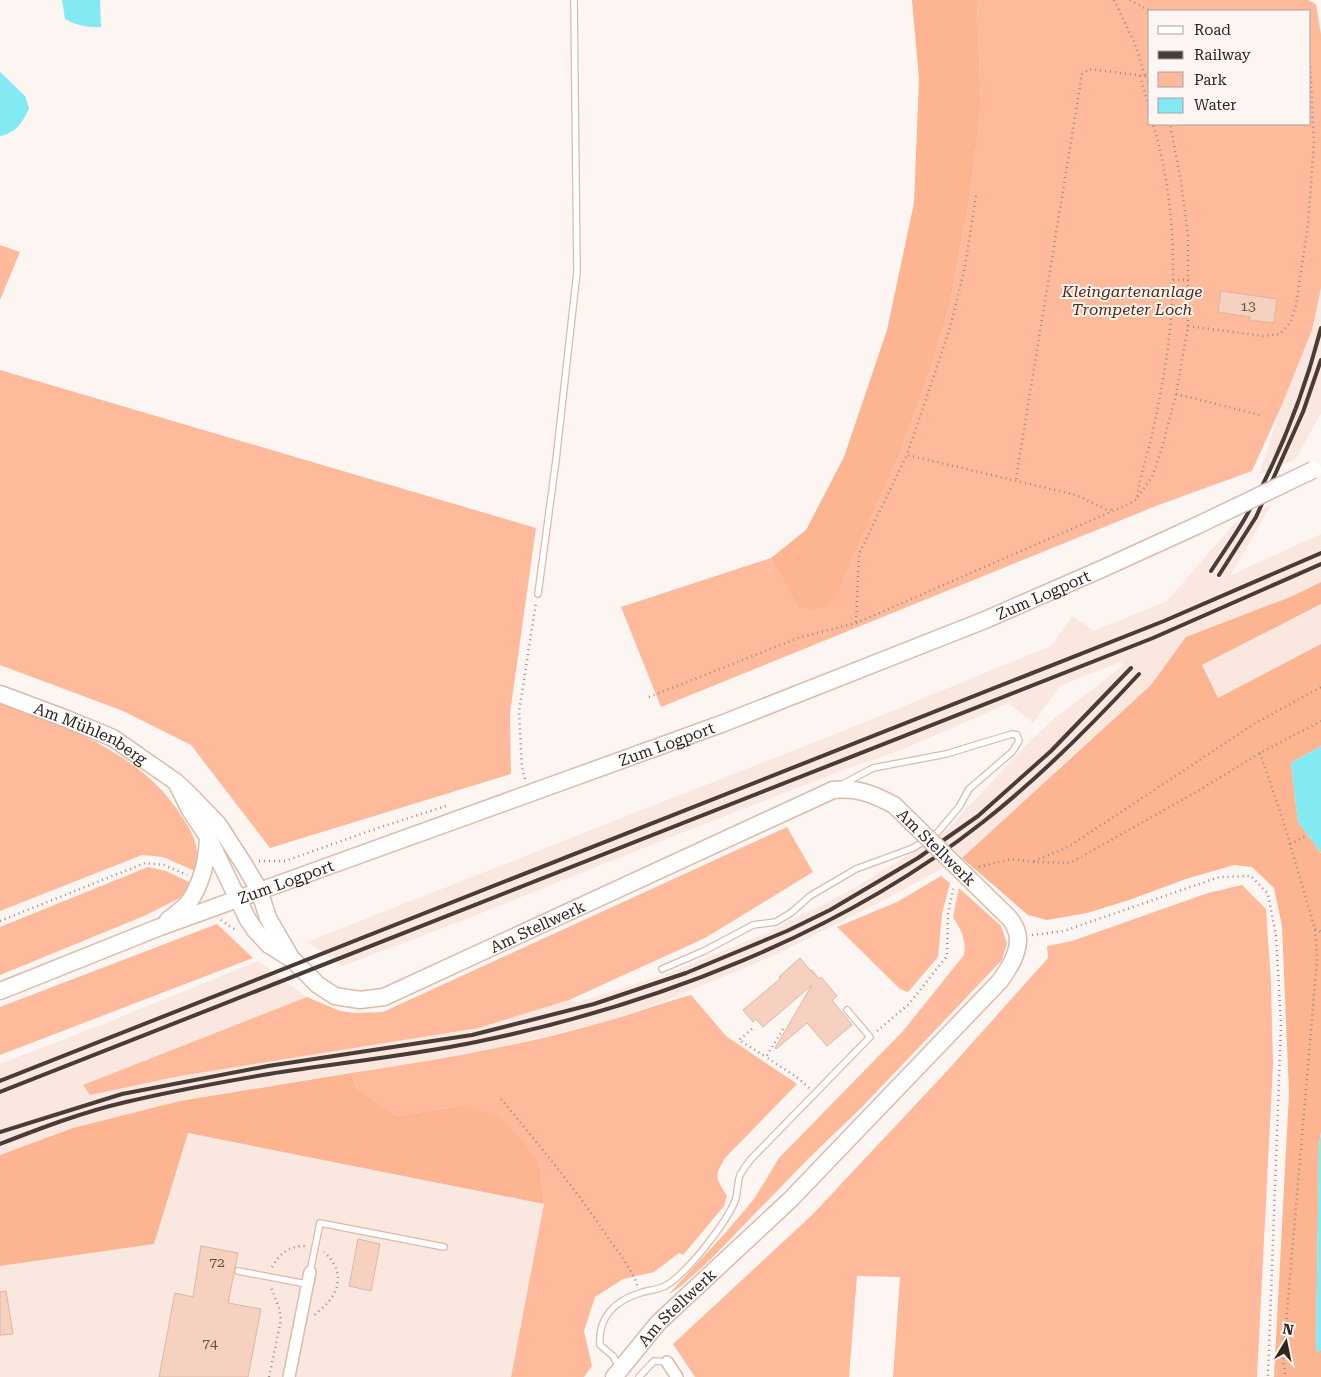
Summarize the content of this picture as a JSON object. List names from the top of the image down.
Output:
{
  "streets": {
    "street": ["Zum Logport", "Am Mühlenberg", "Am Stellwerk"]
  },
  "crossings": [
    ["Zum Logport", "Am Mühlenberg"],
    ["Zum Logport", "Am Stellwerk"],
    ["Am Mühlenberg", "Am Stellwerk"]
  ],
  "parks": ["Kleingartenanlage Trompeter Loch"],
  "house_numbers": ["13", "72", "74"],
  "legend": [
    "Road",
    "Railway",
    "Park",
    "Water"
  ],
  "north": "top"
}
